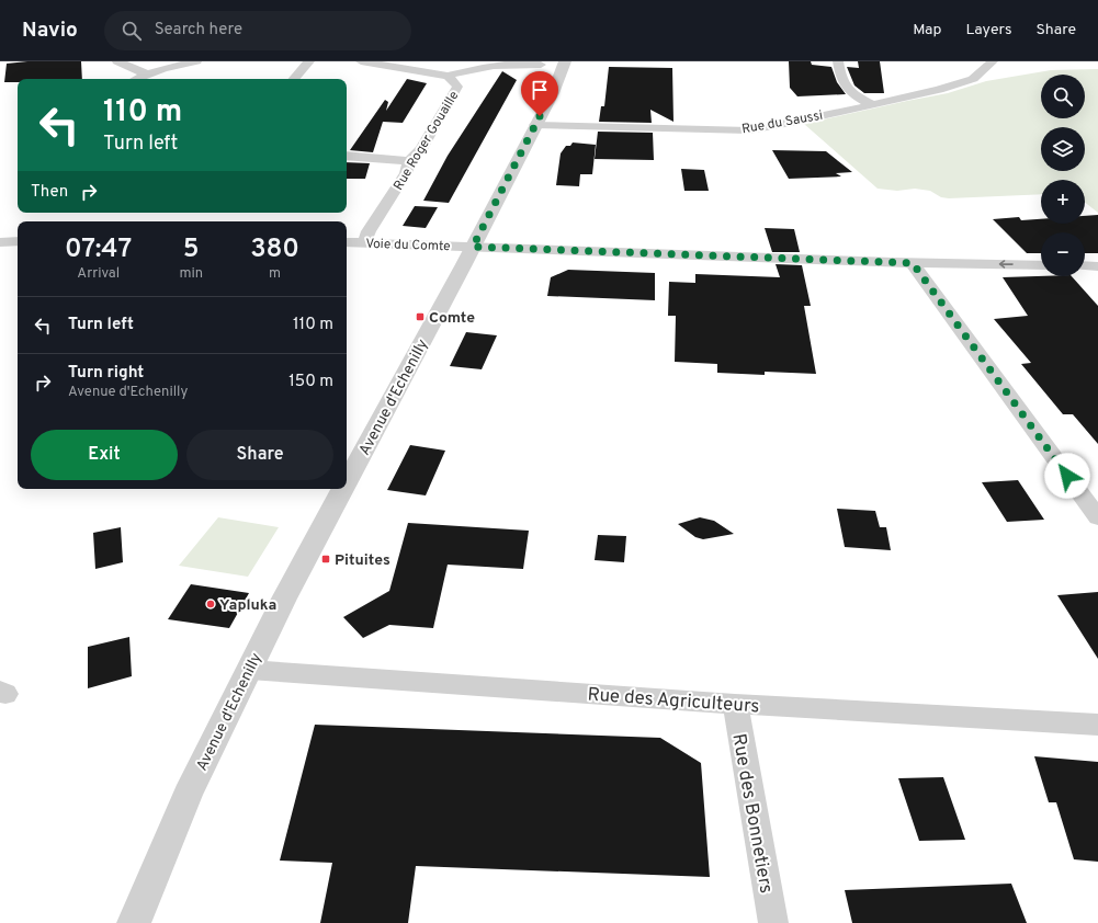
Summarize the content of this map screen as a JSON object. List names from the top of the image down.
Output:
{
  "streets": {
    "street": [
      "Rue du Saussi",
      "Rue Roger Gouaille",
      "Voie du Comte",
      "Avenue d'Echenilly",
      "Rue des Agriculteurs",
      "Rue des Bonnetiers"
    ]
  },
  "crossings": [
    ["Rue du Saussi", "Avenue d'Echenilly"],
    ["Rue Roger Gouaille", "Voie du Comte"],
    ["Voie du Comte", "Avenue d'Echenilly"],
    ["Avenue d'Echenilly", "Rue des Agriculteurs"],
    ["Rue des Agriculteurs", "Rue des Bonnetiers"]
  ],
  "places": {
    "transit": ["Comte", "Pituites"],
    "other": ["Yapluka"]
  },
  "page": {
    "header": "Navio",
    "search": "Search here",
    "nav": ["Map", "Layers", "Share"],
    "map_buttons": ["+", "−"],
    "turn": ["110 m", "Turn left"],
    "then": "Then",
    "eta": [
      "07:47",
      "Arrival",
      "5",
      "min",
      "380",
      "m"
    ],
    "list": [
      {
        "name": "Turn left",
        "value": "110 m"
      },
      {
        "name": "Turn right",
        "note": "Avenue d'Echenilly",
        "value": "150 m"
      }
    ],
    "buttons": ["Exit", "Share"]
  }
}
